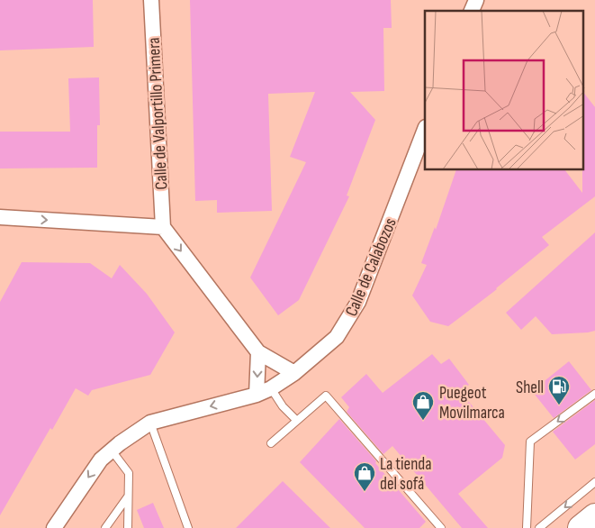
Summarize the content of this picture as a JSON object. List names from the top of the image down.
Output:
{
  "streets": {
    "street": ["Calle de Valportillo Primera", "Calle de Calabozos"]
  },
  "places": {
    "fuel station": ["Shell"],
    "shop": ["Puegeot Movilmarca", "La tienda del sofá"]
  }
}
